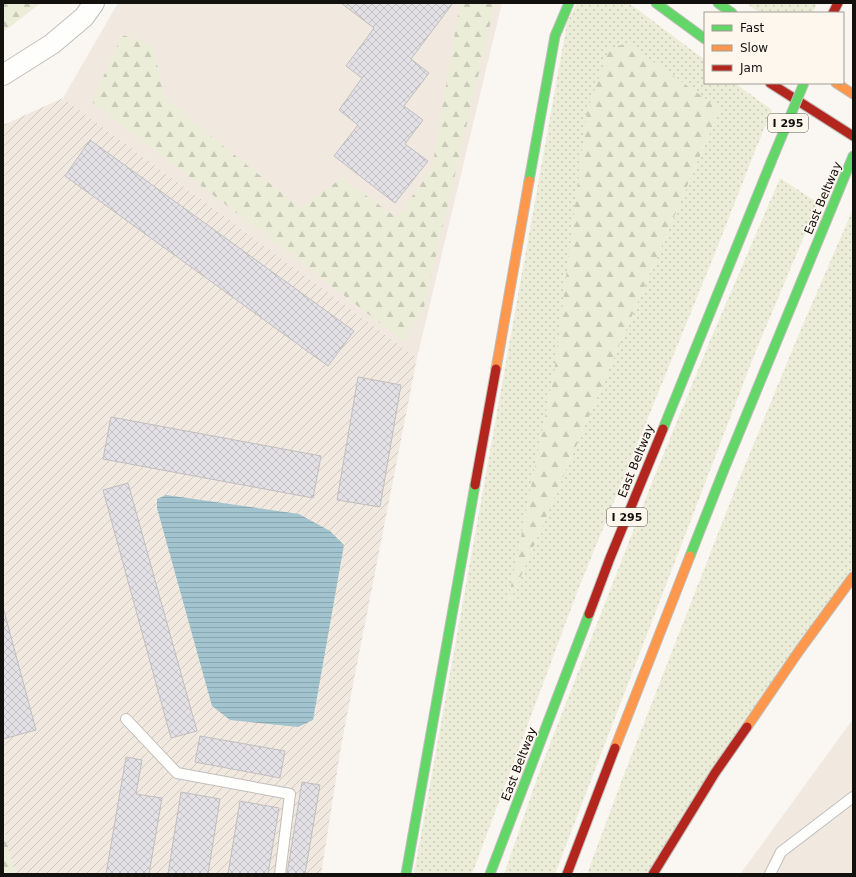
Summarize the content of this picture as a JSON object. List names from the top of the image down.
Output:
{
  "streets": {
    "main road": ["I 295", "East Beltway"]
  },
  "legend": ["Fast", "Slow", "Jam"]
}
